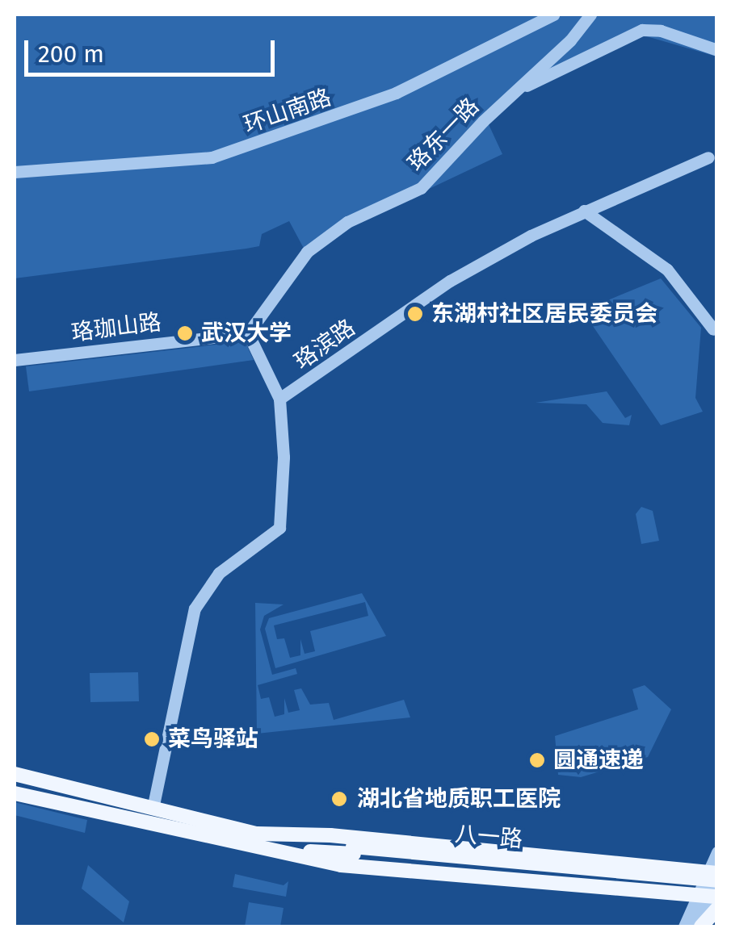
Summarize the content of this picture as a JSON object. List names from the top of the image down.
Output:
{
  "streets": {
    "main road": ["八一路"],
    "street": [
      "环山南路",
      "珞东一路",
      "珞珈山路",
      "珞滨路"
    ]
  },
  "crossings": [
    ["珞东一路", "珞珈山路"]
  ],
  "places": [
    "东湖村社区居民委员会",
    "武汉大学",
    "菜鸟驿站",
    "圆通速递",
    "湖北省地质职工医院"
  ],
  "scale_bar": "200 m"
}
